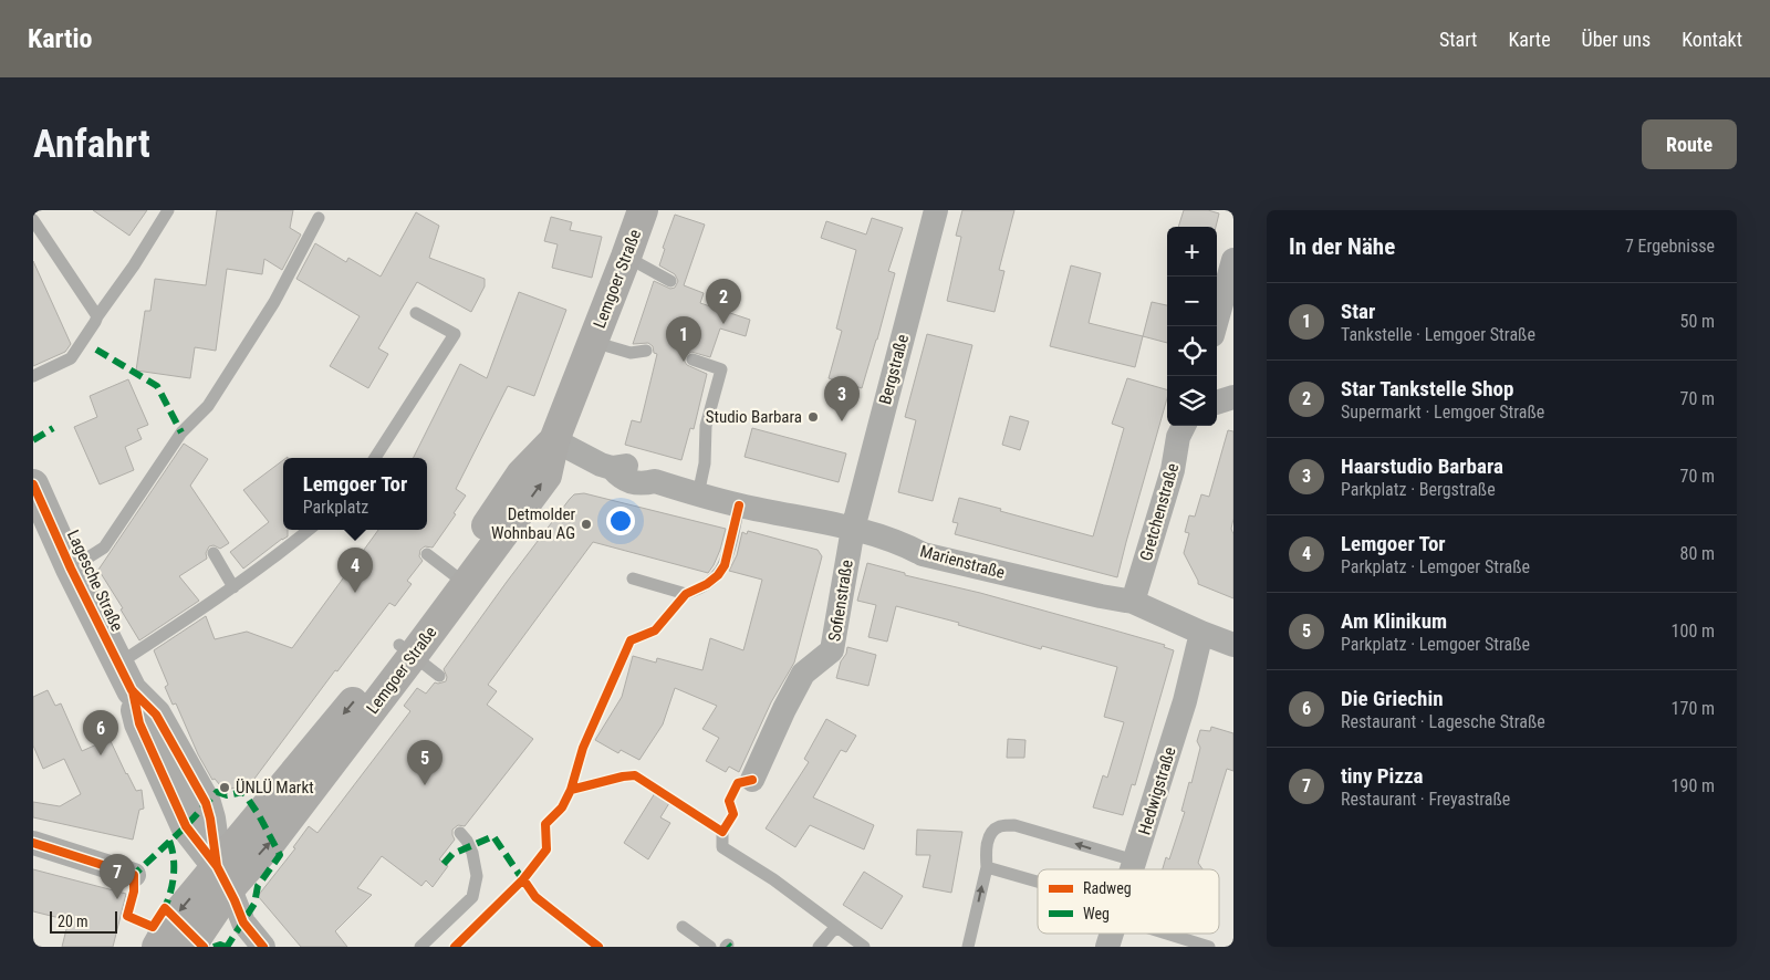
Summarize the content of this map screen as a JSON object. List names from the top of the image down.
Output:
{
  "streets": {
    "main road": ["Lemgoer Straße"],
    "street": [
      "Bergstraße",
      "Gretchenstraße",
      "Marienstraße",
      "Lagesche Straße",
      "Sofienstraße",
      "Hedwigstraße"
    ]
  },
  "crossings": [
    ["Lemgoer Straße", "Marienstraße"],
    ["Lemgoer Straße", "Lagesche Straße"],
    ["Bergstraße", "Marienstraße"],
    ["Bergstraße", "Sofienstraße"],
    ["Gretchenstraße", "Marienstraße"],
    ["Marienstraße", "Sofienstraße"],
    ["Marienstraße", "Hedwigstraße"]
  ],
  "places": ["Studio Barbara", "Detmolder Wohnbau AG", "ÜNLÜ Markt"],
  "legend": ["Radweg", "Weg"],
  "scale_bar": "20 m",
  "page": {
    "header": "Kartio",
    "nav": [
      "Start",
      "Karte",
      "Über uns",
      "Kontakt"
    ],
    "buttons": "Route",
    "title": "Anfahrt",
    "heading": ["In der Nähe", "7 Ergebnisse"],
    "map_buttons": ["+", "−"],
    "pins": [
      "2",
      "1",
      "3",
      "4",
      "6",
      "5",
      "7"
    ],
    "list": [
      {
        "mark": "1",
        "name": "Star",
        "note": "Tankstelle · Lemgoer Straße",
        "value": "50 m"
      },
      {
        "mark": "2",
        "name": "Star Tankstelle Shop",
        "note": "Supermarkt · Lemgoer Straße",
        "value": "70 m"
      },
      {
        "mark": "3",
        "name": "Haarstudio Barbara",
        "note": "Parkplatz · Bergstraße",
        "value": "70 m"
      },
      {
        "mark": "4",
        "name": "Lemgoer Tor",
        "note": "Parkplatz · Lemgoer Straße",
        "value": "80 m"
      },
      {
        "mark": "5",
        "name": "Am Klinikum",
        "note": "Parkplatz · Lemgoer Straße",
        "value": "100 m"
      },
      {
        "mark": "6",
        "name": "Die Griechin",
        "note": "Restaurant · Lagesche Straße",
        "value": "170 m"
      },
      {
        "mark": "7",
        "name": "tiny Pizza",
        "note": "Restaurant · Freyastraße",
        "value": "190 m"
      }
    ],
    "popup": ["Lemgoer Tor", "Parkplatz"],
    "scale": "20 m"
  }
}
